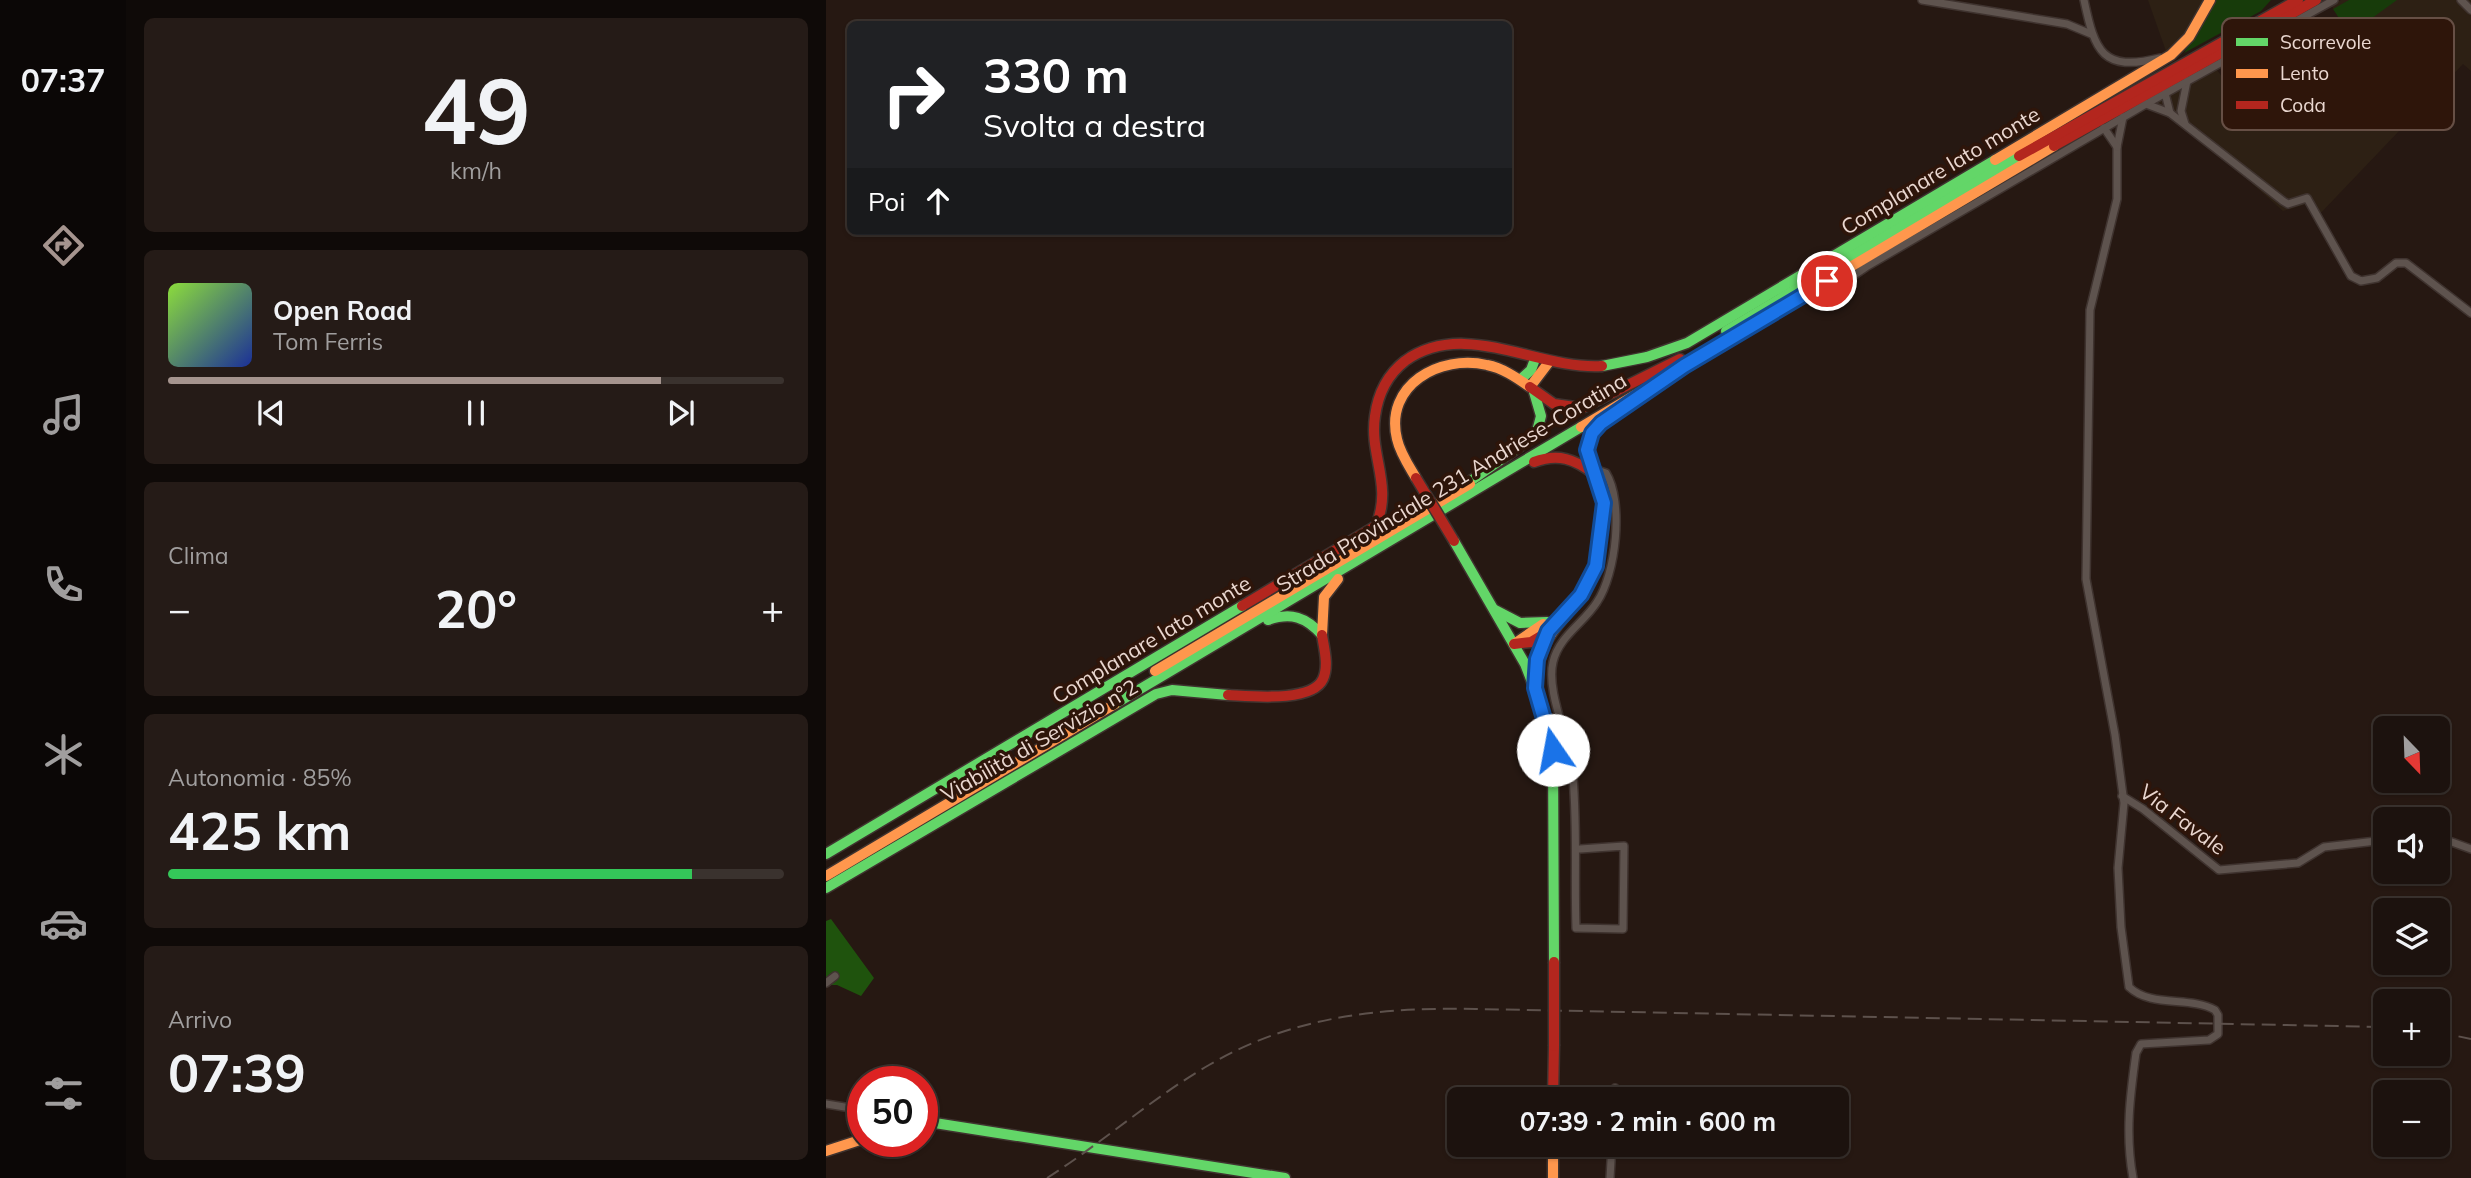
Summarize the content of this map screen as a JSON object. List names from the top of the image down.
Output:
{
  "streets": {
    "main road": ["Complanare lato monte", "Strada Provinciale 231 Andriese-Coratina", "Viabilità di Servizio n°2"],
    "street": ["Via Favale"]
  },
  "crossings": [
    ["Strada Provinciale 231 Andriese-Coratina", "Viabilità di Servizio n°2"]
  ],
  "legend": ["Scorrevole", "Lento", "Coda"],
  "north": "bottom right",
  "page": {
    "tabs": "07:37",
    "tile": [
      ["49", "km/h"],
      "Clima",
      ["Autonomia · 85%", "425 km"],
      ["Arrivo", "07:39"]
    ],
    "turn": ["330 m", "Svolta a destra"],
    "then": "Poi",
    "song": ["Open Road", "Tom Ferris"],
    "heat": ["−", "20°", "+"],
    "map_buttons": ["+", "−"],
    "limit": "50",
    "trip": "07:39 · 2 min · 600 m"
  }
}
